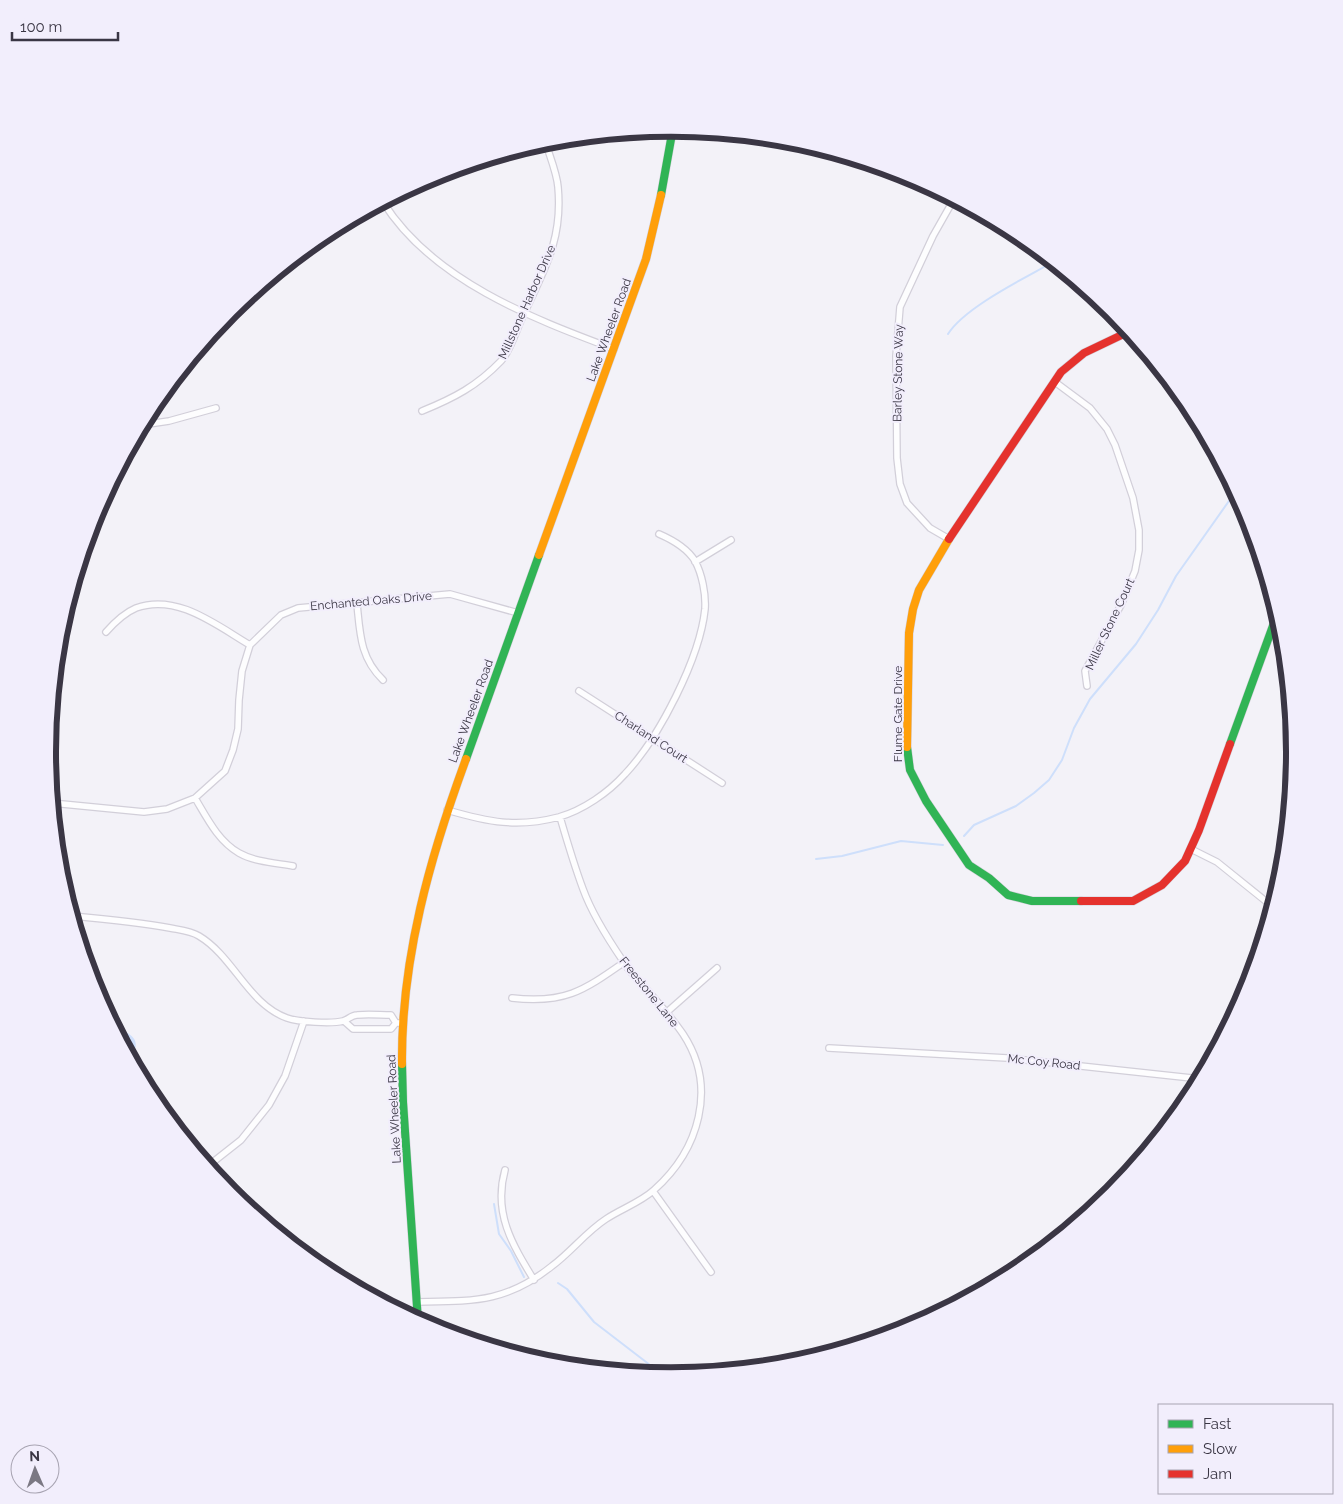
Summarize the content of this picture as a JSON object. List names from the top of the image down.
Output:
{
  "streets": {
    "street": [
      "Millstone Harbor Drive",
      "Lake Wheeler Road",
      "Barley Stone Way",
      "Enchanted Oaks Drive",
      "Miller Stone Court",
      "Flume Gate Drive",
      "Charland Court",
      "Freestone Lane",
      "Mc Coy Road"
    ]
  },
  "crossings": [
    ["Lake Wheeler Road", "Enchanted Oaks Drive"],
    ["Lake Wheeler Road", "Freestone Lane"],
    ["Barley Stone Way", "Flume Gate Drive"],
    ["Miller Stone Court", "Flume Gate Drive"]
  ],
  "legend": ["Fast", "Slow", "Jam"],
  "scale_bar": "100 m",
  "north": "top"
}
